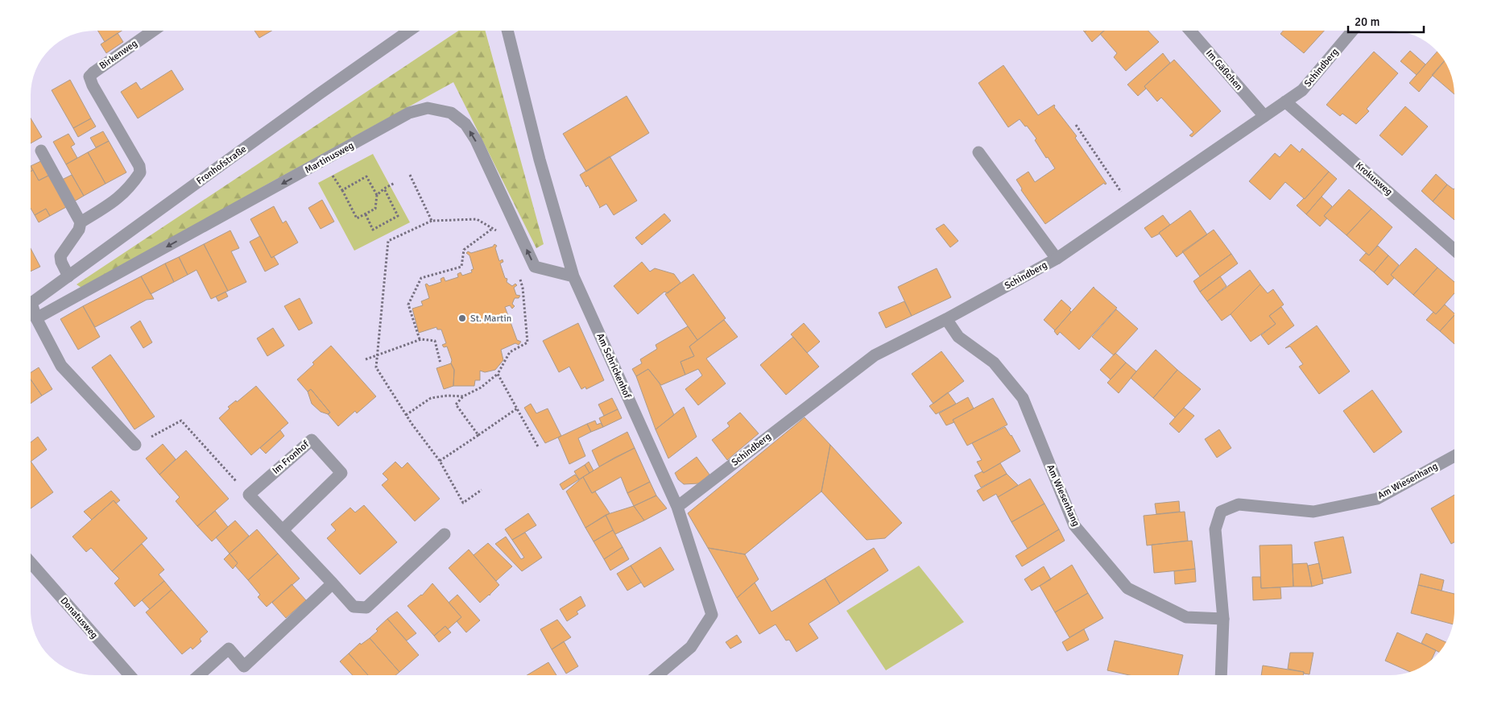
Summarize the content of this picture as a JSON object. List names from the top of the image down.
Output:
{
  "streets": {
    "street": [
      "Birkenweg",
      "Schindberg",
      "Im Gäßchen",
      "Martinusweg",
      "Fronhofstraße",
      "Krokusweg",
      "Am Schrickenhof",
      "Im Fronhof",
      "Am Wiesenhang",
      "Donatusweg"
    ]
  },
  "crossings": [
    ["Schindberg", "Im Gäßchen"],
    ["Schindberg", "Krokusweg"],
    ["Schindberg", "Am Schrickenhof"],
    ["Schindberg", "Am Wiesenhang"],
    ["Martinusweg", "Am Schrickenhof"]
  ],
  "places": ["St. Martin"],
  "scale_bar": "20 m"
}
